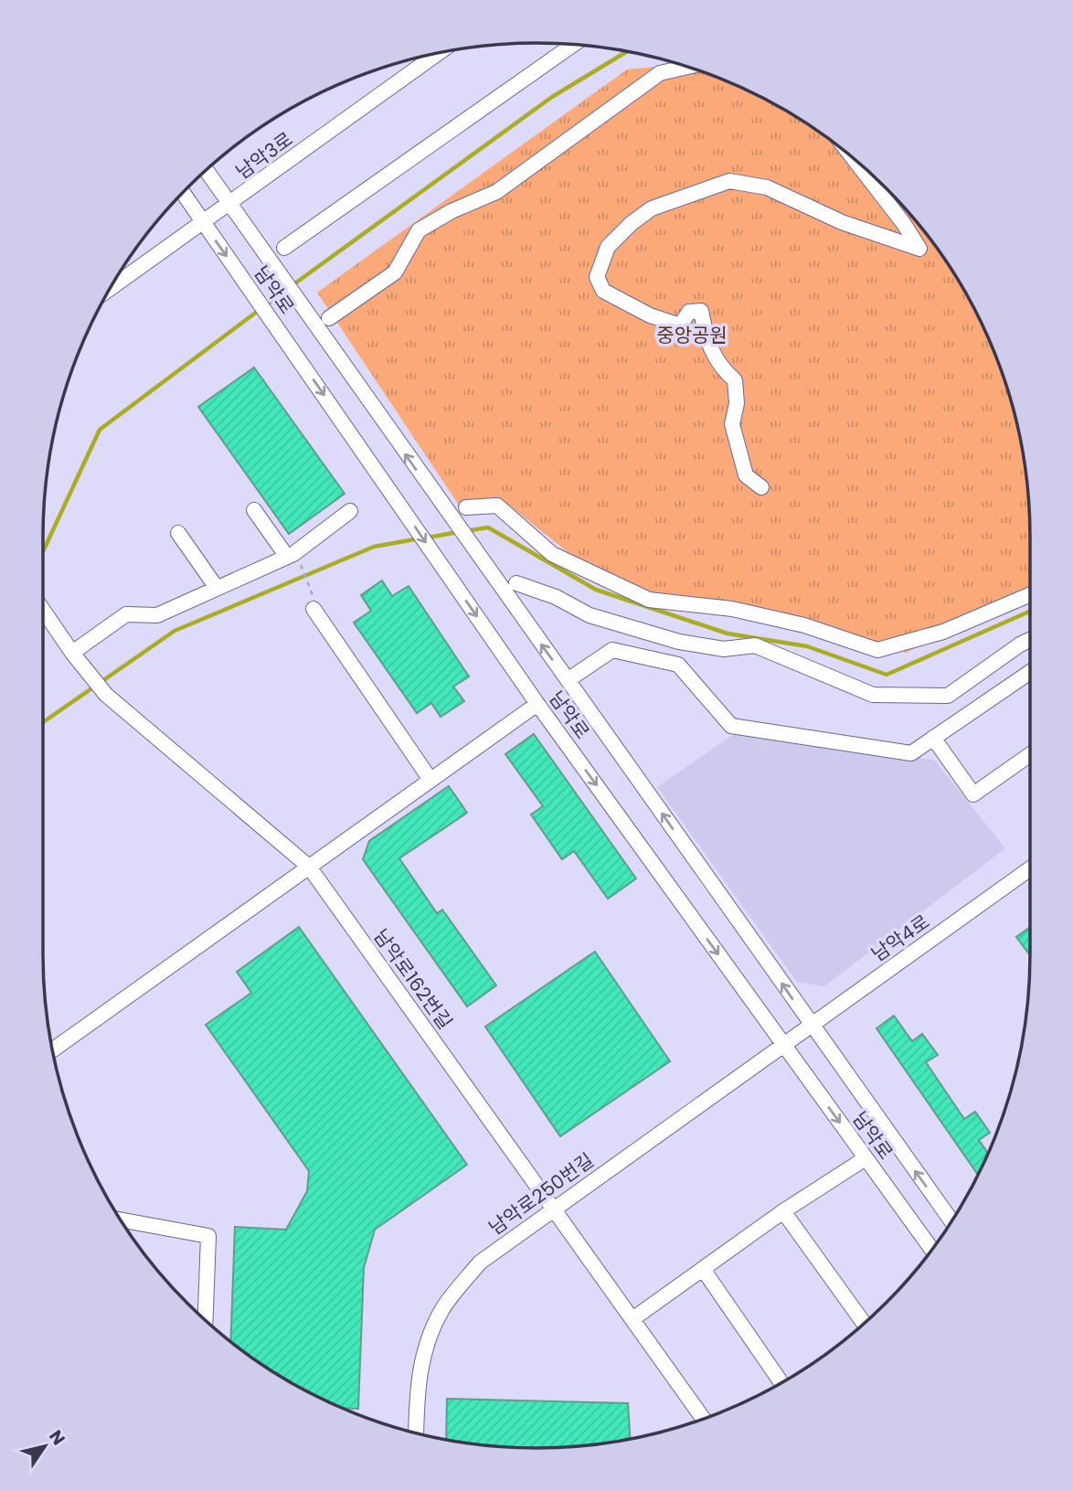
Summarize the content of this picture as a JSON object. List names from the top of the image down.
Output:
{
  "streets": {
    "street": [
      "남악3로",
      "남악로",
      "남악4로",
      "남악로162번길",
      "남악로250번길"
    ]
  },
  "crossings": [
    ["남악3로", "남악로"],
    ["남악로", "남악4로"],
    ["남악로", "남악로250번길"],
    ["남악4로", "남악로250번길"],
    ["남악로162번길", "남악로250번길"]
  ],
  "parks": ["중앙공원"],
  "north": "top right"
}
